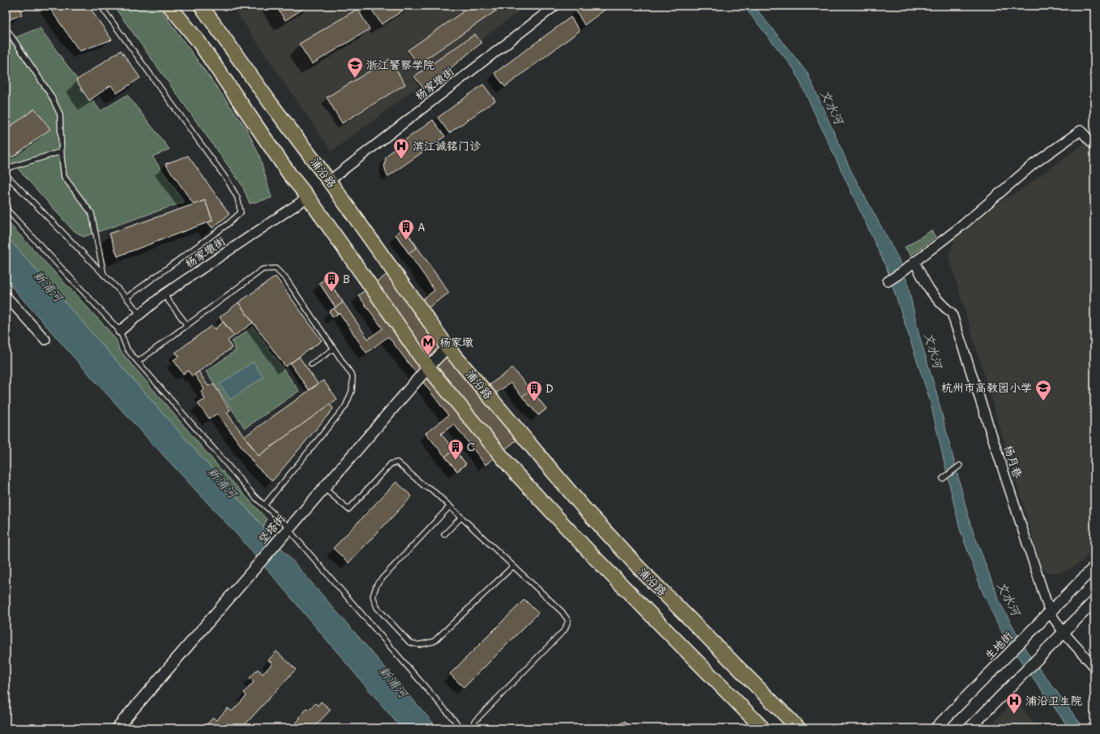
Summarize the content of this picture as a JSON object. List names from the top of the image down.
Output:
{
  "streets": {
    "main road": ["浦沿路"],
    "street": [
      "杨家墩街",
      "杨月巷",
      "坚塔街",
      "生地街"
    ]
  },
  "crossings": [
    ["杨家墩街", "浦沿路"],
    ["浦沿路", "坚塔街"],
    ["杨月巷", "生地街"]
  ],
  "water": ["文水河", "新浦河"],
  "places": {
    "school or university": ["浙江警察学院", "杭州市高教园小学"],
    "hospital": ["滨江诚铭门诊", "浦沿卫生院"],
    "building": [
      "A",
      "B",
      "D",
      "C"
    ],
    "metro station": ["杨家墩"]
  }
}
